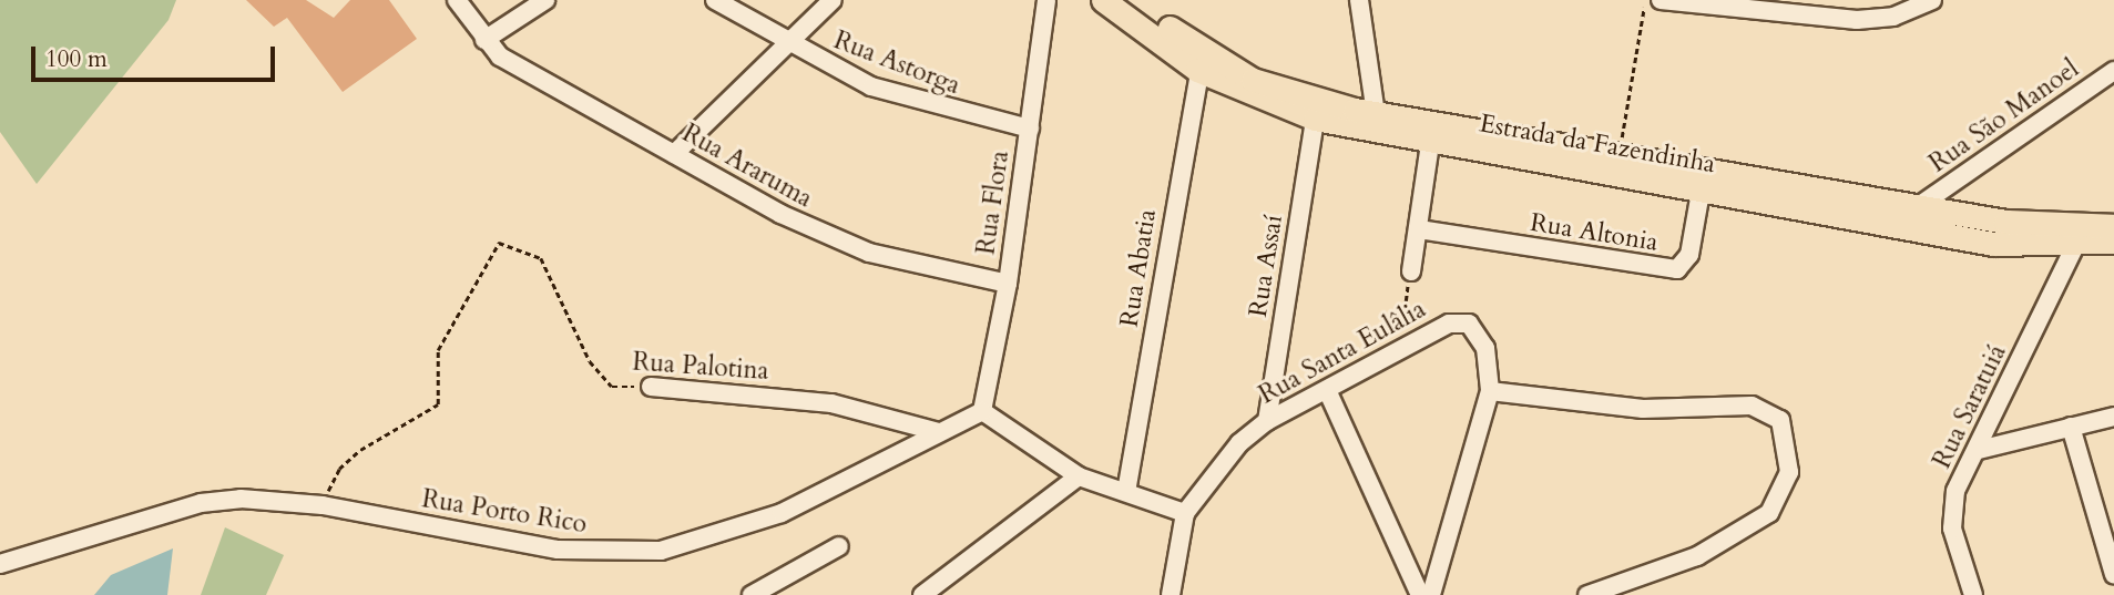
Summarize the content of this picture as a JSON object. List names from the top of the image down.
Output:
{
  "streets": {
    "main road": ["Estrada da Fazendinha"],
    "street": [
      "Rua Astorga",
      "Rua São Manoel",
      "Rua Araruma",
      "Rua Flora",
      "Rua Altonia",
      "Rua Assaí",
      "Rua Abatia",
      "Rua Santa Eulâlia",
      "Rua Palotina",
      "Rua Saratuiá",
      "Rua Porto Rico"
    ]
  },
  "crossings": [
    ["Rua Astorga", "Rua Flora"],
    ["Rua São Manoel", "Estrada da Fazendinha"],
    ["Estrada da Fazendinha", "Rua Altonia"],
    ["Estrada da Fazendinha", "Rua Assaí"],
    ["Estrada da Fazendinha", "Rua Abatia"],
    ["Estrada da Fazendinha", "Rua Saratuiá"],
    ["Rua Araruma", "Rua Flora"],
    ["Rua Flora", "Rua Porto Rico"],
    ["Rua Assaí", "Rua Santa Eulâlia"],
    ["Rua Palotina", "Rua Porto Rico"]
  ],
  "scale_bar": "100 m"
}
